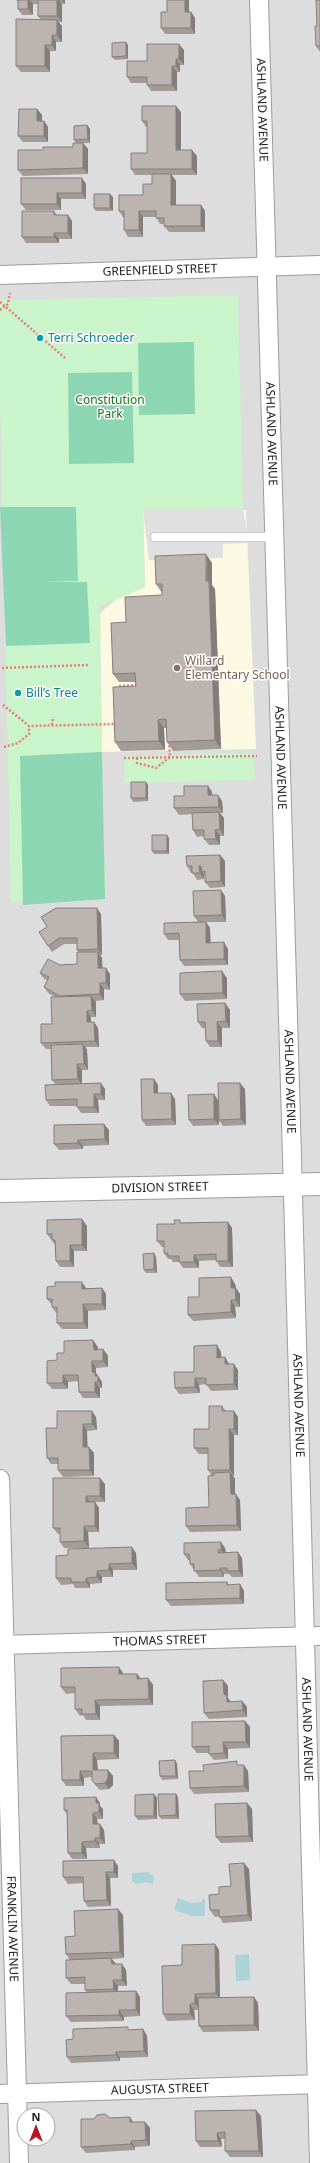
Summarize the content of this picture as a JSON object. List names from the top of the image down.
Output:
{
  "streets": {
    "street": [
      "ASHLAND AVENUE",
      "GREENFIELD STREET",
      "DIVISION STREET",
      "THOMAS STREET",
      "FRANKLIN AVENUE",
      "AUGUSTA STREET"
    ]
  },
  "crossings": [
    ["ASHLAND AVENUE", "GREENFIELD STREET"],
    ["ASHLAND AVENUE", "DIVISION STREET"],
    ["ASHLAND AVENUE", "THOMAS STREET"],
    ["ASHLAND AVENUE", "AUGUSTA STREET"],
    ["THOMAS STREET", "FRANKLIN AVENUE"],
    ["FRANKLIN AVENUE", "AUGUSTA STREET"]
  ],
  "parks": ["Constitution Park"],
  "places": ["Terri Schroeder", "Willard Elementary School", "Bill’s Tree"],
  "north": "top"
}
